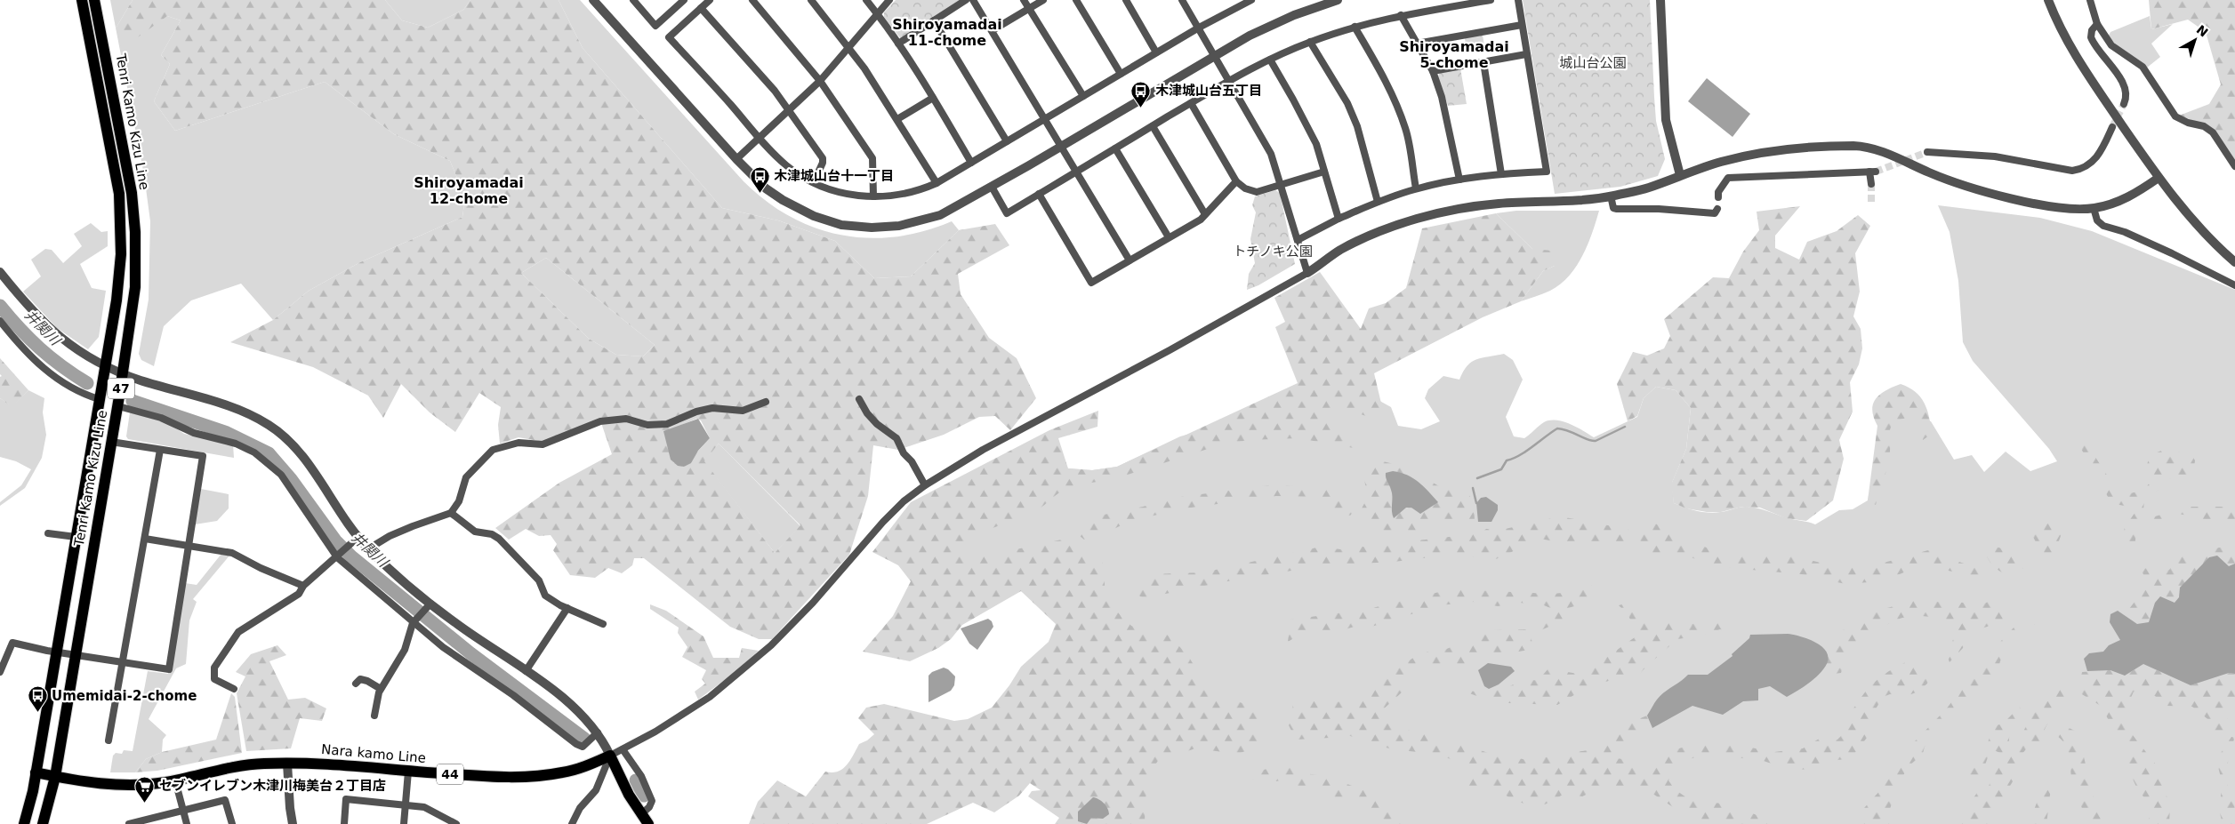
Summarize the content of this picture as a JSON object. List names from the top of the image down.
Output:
{
  "streets": {
    "main road": [
      "Tenri Kamo Kizu Line",
      "47",
      "Nara kamo Line",
      "44"
    ]
  },
  "crossings": [
    ["Tenri Kamo Kizu Line", "Nara kamo Line"]
  ],
  "districts": ["Shiroyamadai 11-chome", "Shiroyamadai 5-chome", "Shiroyamadai 12-chome"],
  "water": ["井関川"],
  "parks": ["城山台公園", "トチノキ公園"],
  "places": {
    "bus stop": ["木津城山台五丁目", "木津城山台十一丁目", "Umemidai-2-chome"],
    "supermarket": ["セブンイレブン木津川梅美台２丁目店"]
  },
  "north": "top right"
}
